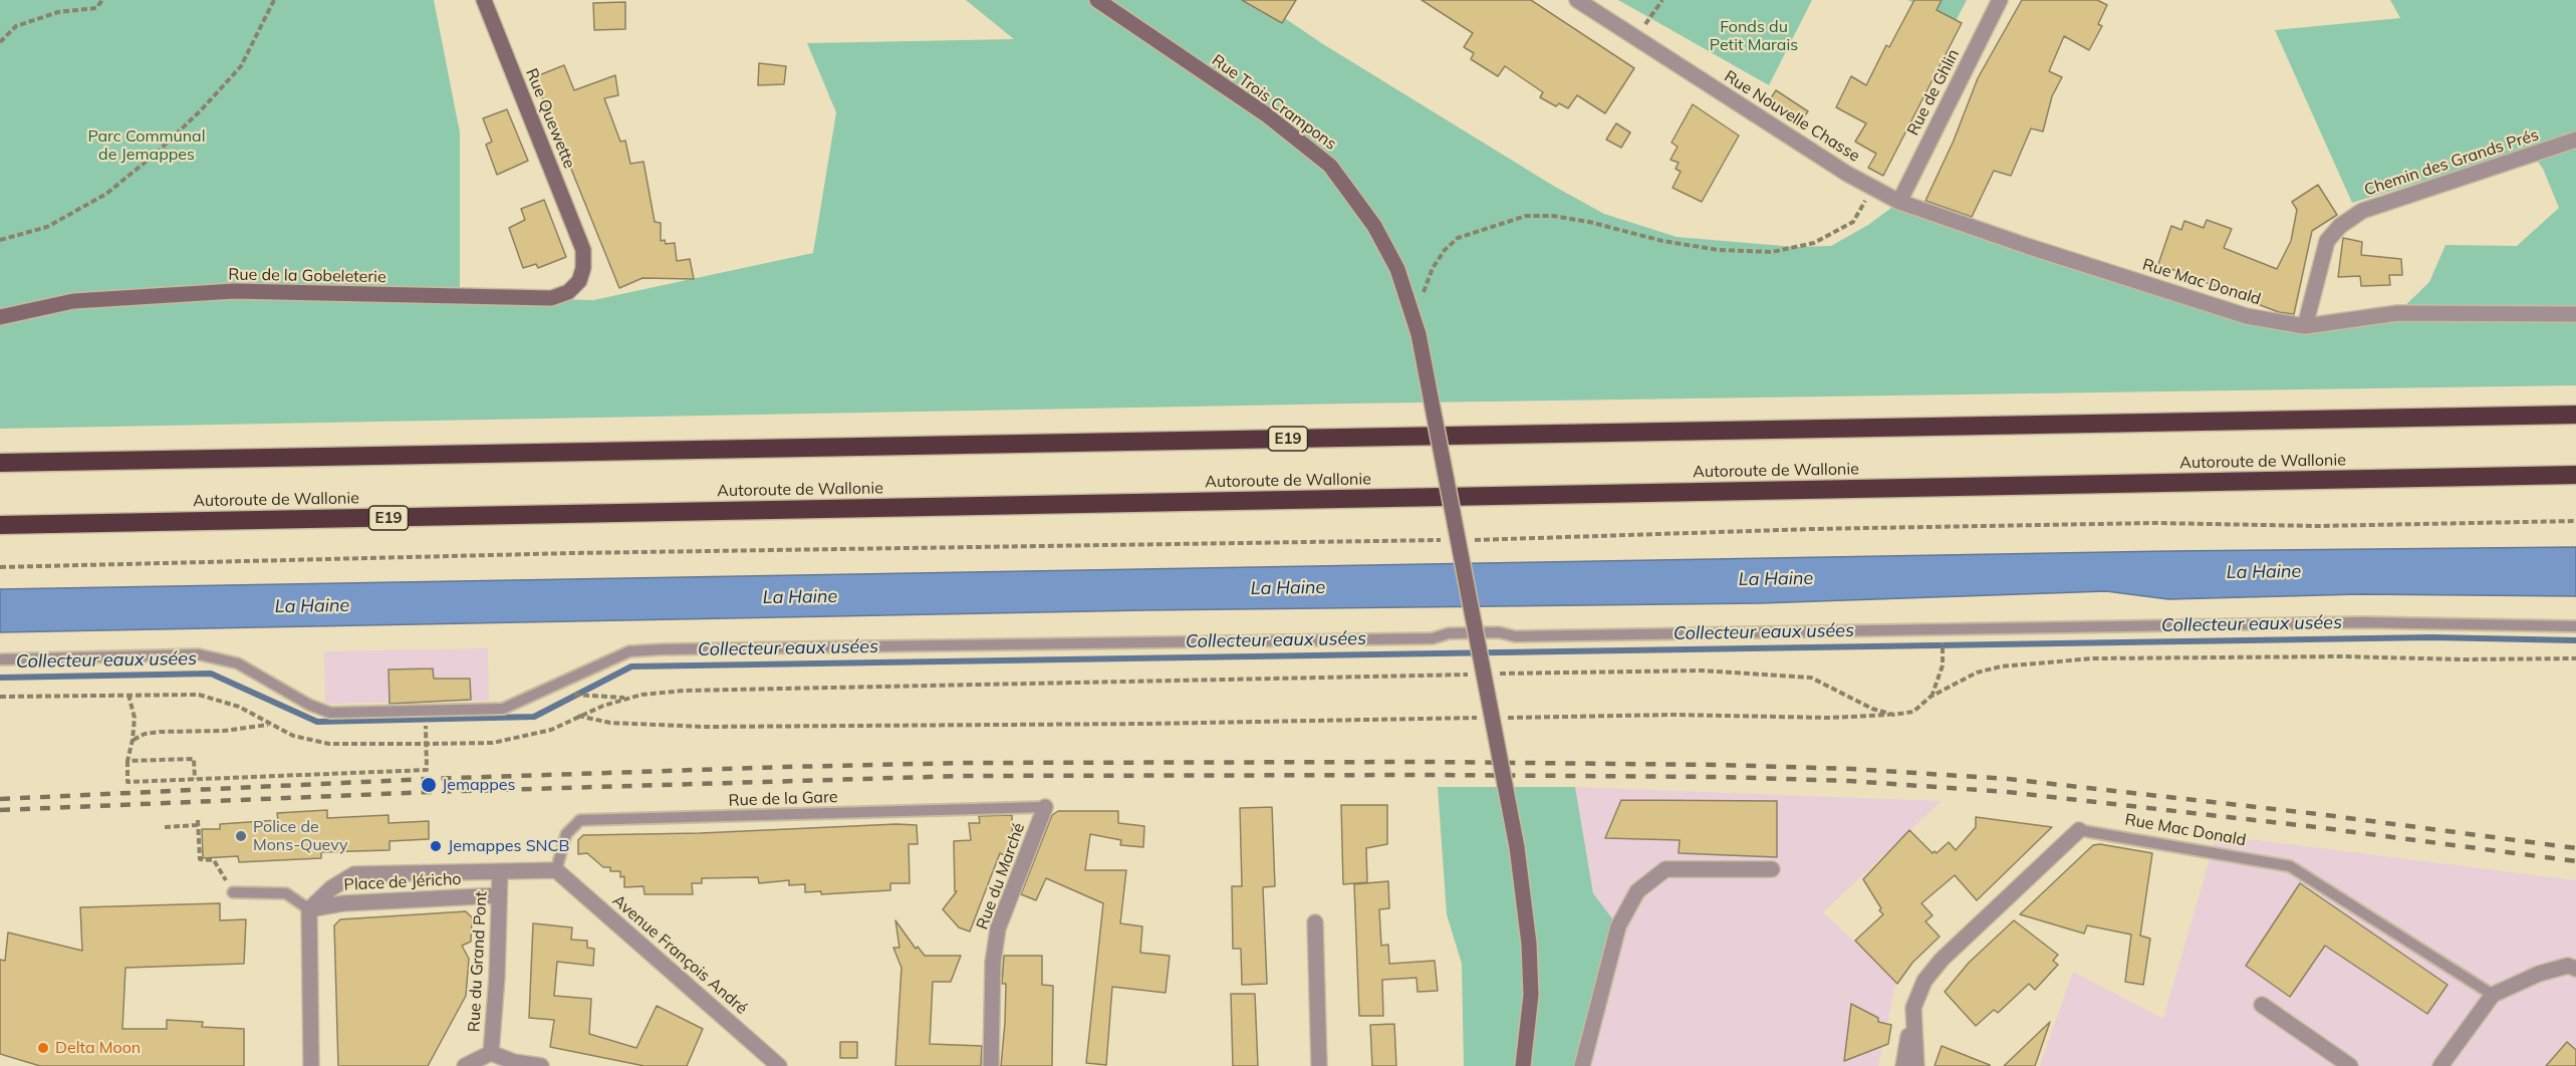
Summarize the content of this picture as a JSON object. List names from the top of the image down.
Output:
{
  "streets": {
    "highway": ["E19", "Autoroute de Wallonie"],
    "street": [
      "Rue de Ghlin",
      "Rue Trois Crampons",
      "Rue Nouvelle Chasse",
      "Rue Quewette",
      "Chemin des Grands Prés",
      "Rue de la Gobeleterie",
      "Rue Mac Donald",
      "Rue du Marché",
      "Place de Jéricho",
      "Avenue François André",
      "Rue du Grand Pont"
    ],
    "lane": ["Rue de la Gare"]
  },
  "crossings": [
    ["Rue de Ghlin", "Rue Nouvelle Chasse"],
    ["Rue de Ghlin", "Rue Mac Donald"],
    ["Rue Nouvelle Chasse", "Rue Mac Donald"],
    ["Rue Quewette", "Rue de la Gobeleterie"],
    ["Chemin des Grands Prés", "Rue Mac Donald"],
    ["Rue de la Gare", "Rue du Marché"],
    ["Rue de la Gare", "Place de Jéricho"],
    ["Rue de la Gare", "Avenue François André"],
    ["Place de Jéricho", "Avenue François André"],
    ["Place de Jéricho", "Rue du Grand Pont"]
  ],
  "water": ["La Haine", "Collecteur eaux usées"],
  "parks": ["Fonds du Petit Marais", "Parc Communal de Jemappes"],
  "places": [
    "Jemappes",
    "Police de Mons-Quevy",
    "Jemappes SNCB",
    "Delta Moon"
  ]
}
